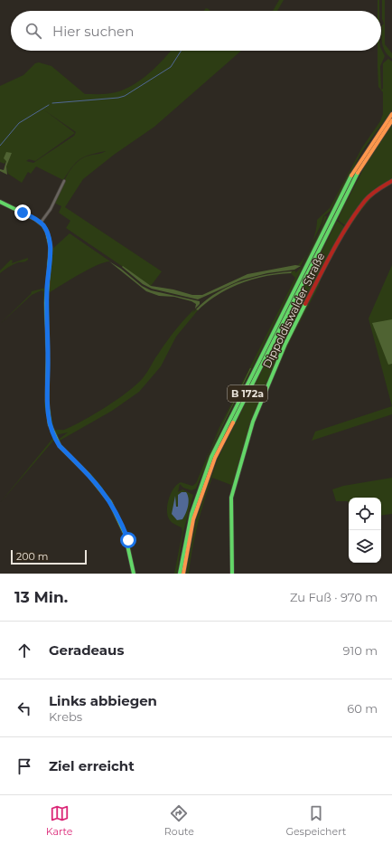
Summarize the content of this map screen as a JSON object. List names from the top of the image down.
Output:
{
  "streets": {
    "main road": ["Dippoldiswalder Straße", "B 172a"]
  },
  "scale_bar": "200 m",
  "page": {
    "search": "Hier suchen",
    "scale": "200 m",
    "heading": ["13 Min.", "Zu Fuß · 970 m"],
    "list": [
      ["Geradeaus", "910 m"],
      ["Links abbiegen", "Krebs", "60 m"],
      "Ziel erreicht"
    ],
    "nav": ["Karte", "Route", "Gespeichert"]
  }
}
